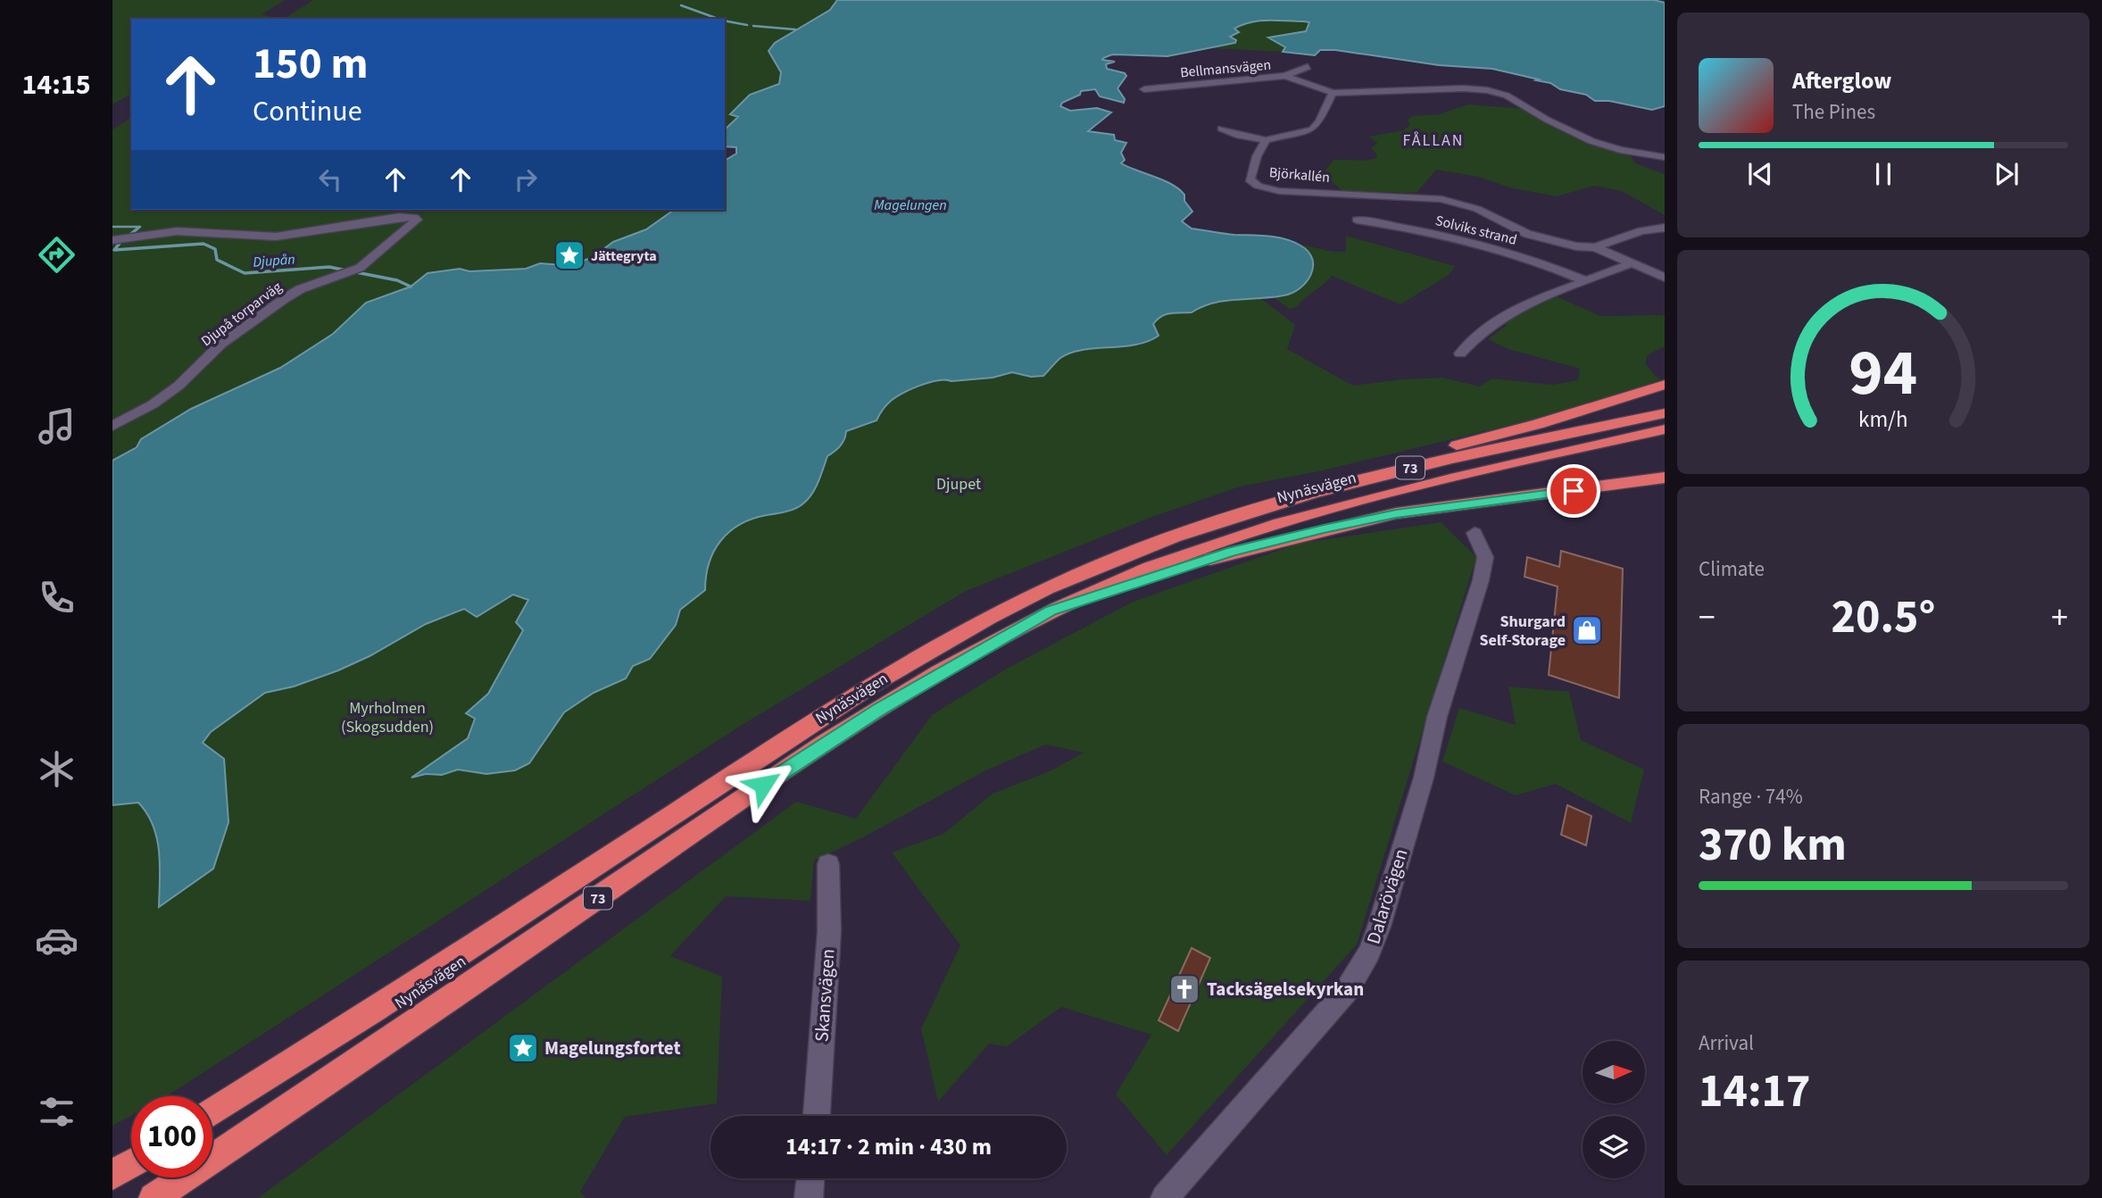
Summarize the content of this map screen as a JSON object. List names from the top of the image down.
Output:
{
  "streets": {
    "highway": ["73", "Nynäsvägen"],
    "street": [
      "Bellmansvägen",
      "Björkallén",
      "Solviks strand",
      "Djupå torparväg",
      "Dalarövägen",
      "Skansvägen"
    ]
  },
  "districts": ["FÅLLAN"],
  "water": ["Magelungen", "Djupån"],
  "parks": ["Djupet", "Myrholmen (Skogsudden)"],
  "places": {
    "place": ["Jättegryta", "Magelungsfortet"],
    "shop": ["Shurgard Self-Storage"],
    "church": ["Tacksägelsekyrkan"]
  },
  "north": "right",
  "page": {
    "tabs": "14:15",
    "turn": ["150 m", "Continue"],
    "song": ["Afterglow", "The Pines"],
    "tile": [
      "Climate",
      ["Range · 74%", "370 km"],
      ["Arrival", "14:17"]
    ],
    "heat": ["−", "20.5°", "+"],
    "limit": "100",
    "trip": "14:17 · 2 min · 430 m",
    "gauge": ["94", "km/h"]
  }
}
